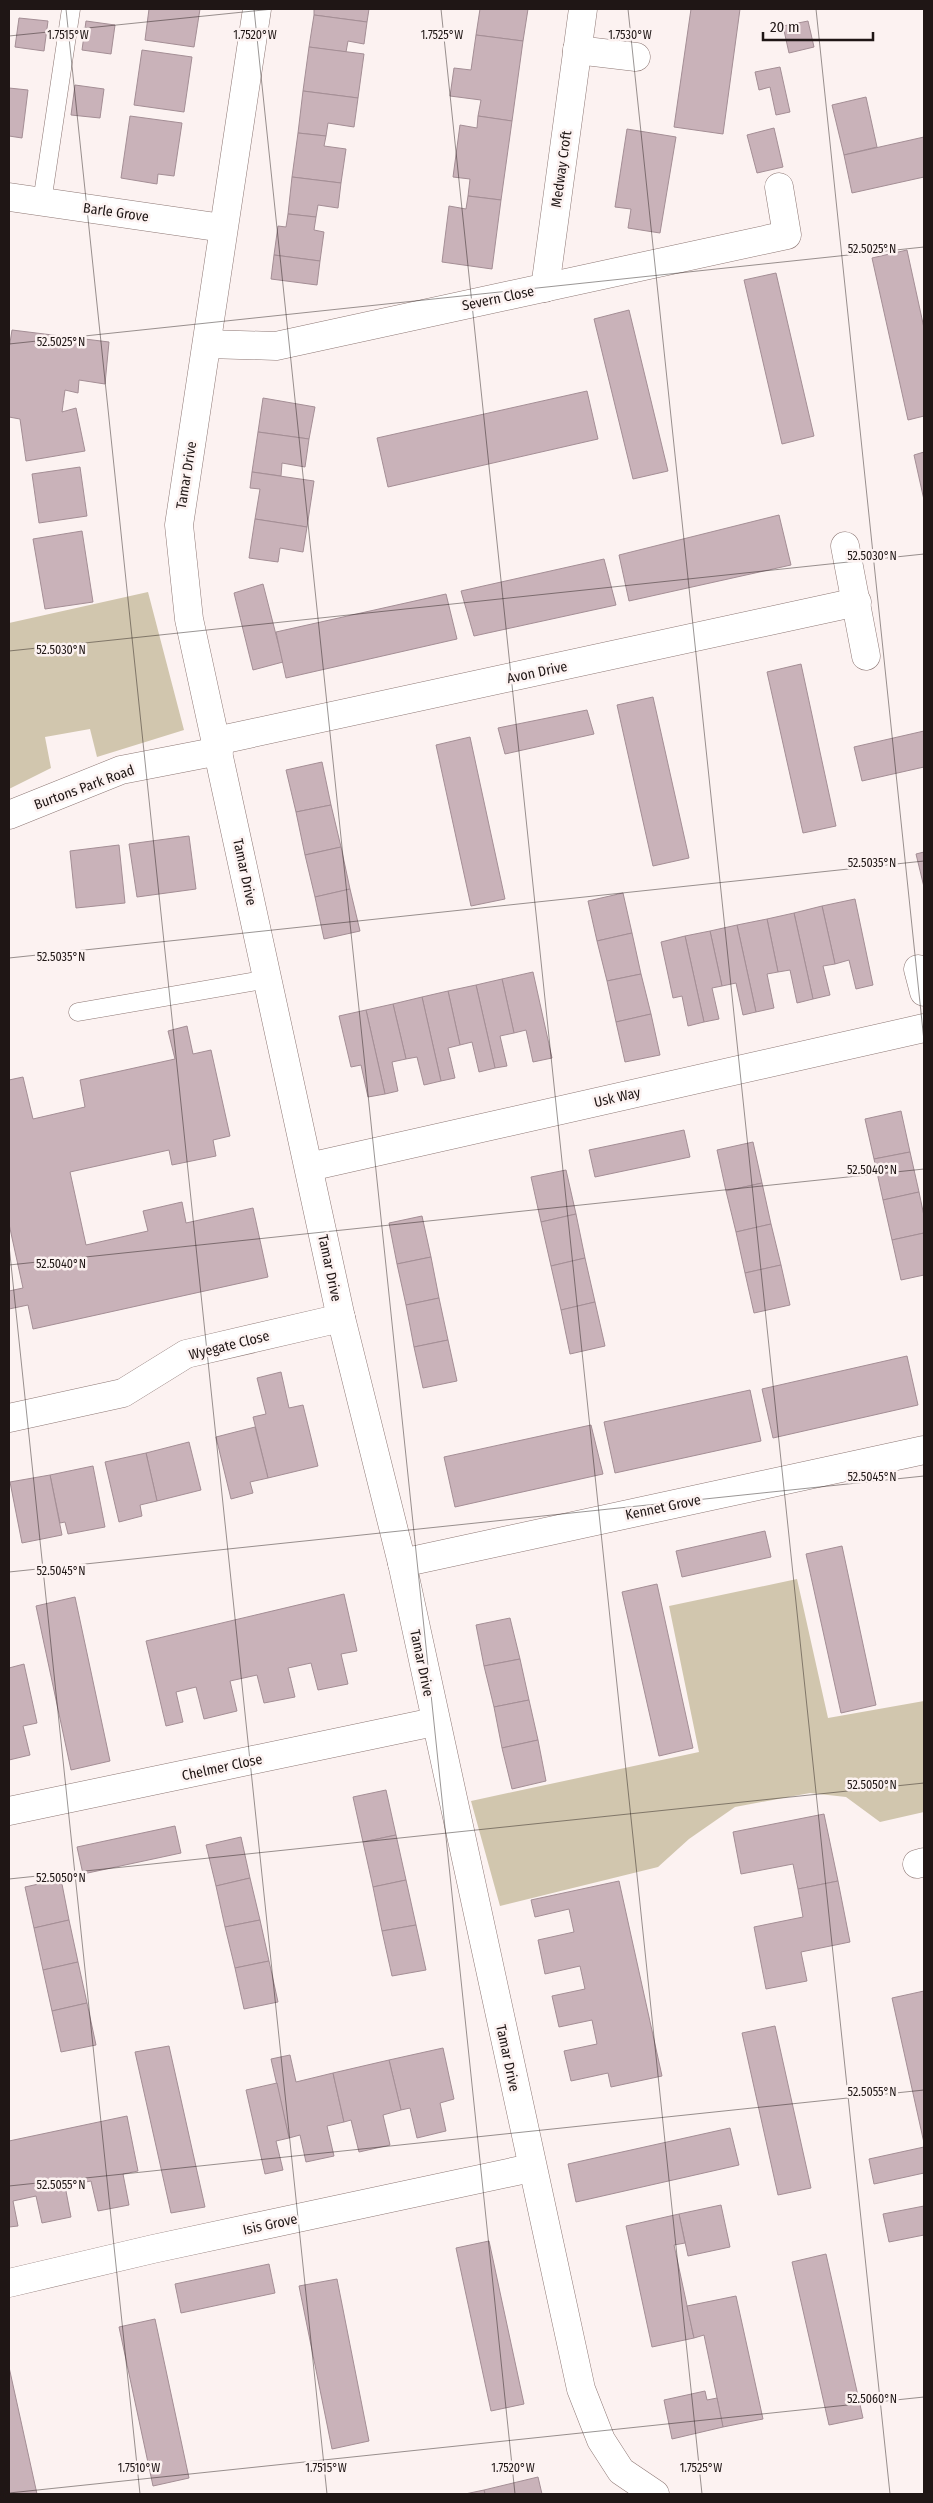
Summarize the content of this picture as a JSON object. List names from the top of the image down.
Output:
{
  "streets": {
    "street": [
      "Medway Croft",
      "Barle Grove",
      "Severn Close",
      "Tamar Drive",
      "Avon Drive",
      "Burtons Park Road",
      "Usk Way",
      "Wyegate Close",
      "Kennet Grove",
      "Chelmer Close",
      "Isis Grove"
    ]
  },
  "crossings": [
    ["Medway Croft", "Severn Close"],
    ["Barle Grove", "Tamar Drive"],
    ["Severn Close", "Tamar Drive"],
    ["Tamar Drive", "Avon Drive"],
    ["Tamar Drive", "Burtons Park Road"],
    ["Tamar Drive", "Usk Way"],
    ["Tamar Drive", "Wyegate Close"],
    ["Tamar Drive", "Kennet Grove"],
    ["Tamar Drive", "Chelmer Close"],
    ["Tamar Drive", "Isis Grove"],
    ["Avon Drive", "Burtons Park Road"]
  ],
  "scale_bar": "20 m",
  "coordinates": [
    "1.7515°W",
    "1.7520°W",
    "1.7525°W",
    "1.7530°W",
    "52.5025°N",
    "52.5030°N",
    "52.5035°N",
    "52.5040°N",
    "52.5045°N",
    "52.5050°N",
    "52.5055°N",
    "52.5060°N",
    "1.7510°W"
  ]
}
